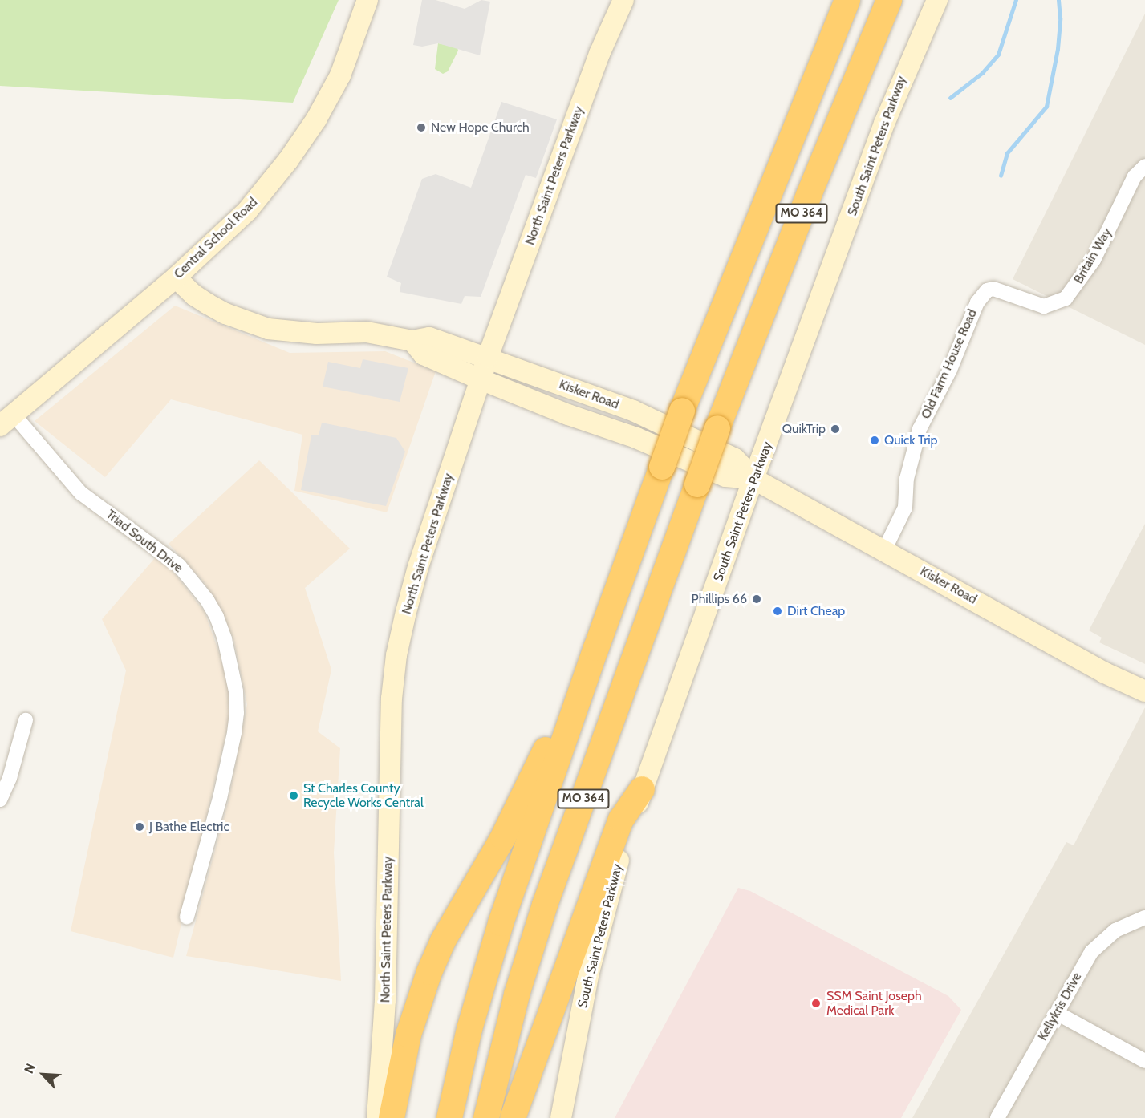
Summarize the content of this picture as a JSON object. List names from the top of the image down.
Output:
{
  "streets": {
    "highway": ["MO 364"],
    "main road": [
      "South Saint Peters Parkway",
      "North Saint Peters Parkway",
      "Central School Road",
      "Kisker Road"
    ],
    "street": [
      "Britain Way",
      "Old Farm House Road",
      "Triad South Drive",
      "Kellykris Drive"
    ]
  },
  "crossings": [
    ["South Saint Peters Parkway", "Kisker Road"],
    ["North Saint Peters Parkway", "Kisker Road"],
    ["Central School Road", "Kisker Road"],
    ["Central School Road", "Triad South Drive"],
    ["Britain Way", "Old Farm House Road"],
    ["Old Farm House Road", "Kisker Road"]
  ],
  "places": [
    "New Hope Church",
    "QuikTrip",
    "Quick Trip",
    "Phillips 66",
    "Dirt Cheap",
    "St Charles County Recycle Works Central",
    "J Bathe Electric",
    "SSM Saint Joseph Medical Park"
  ],
  "north": "top left"
}
